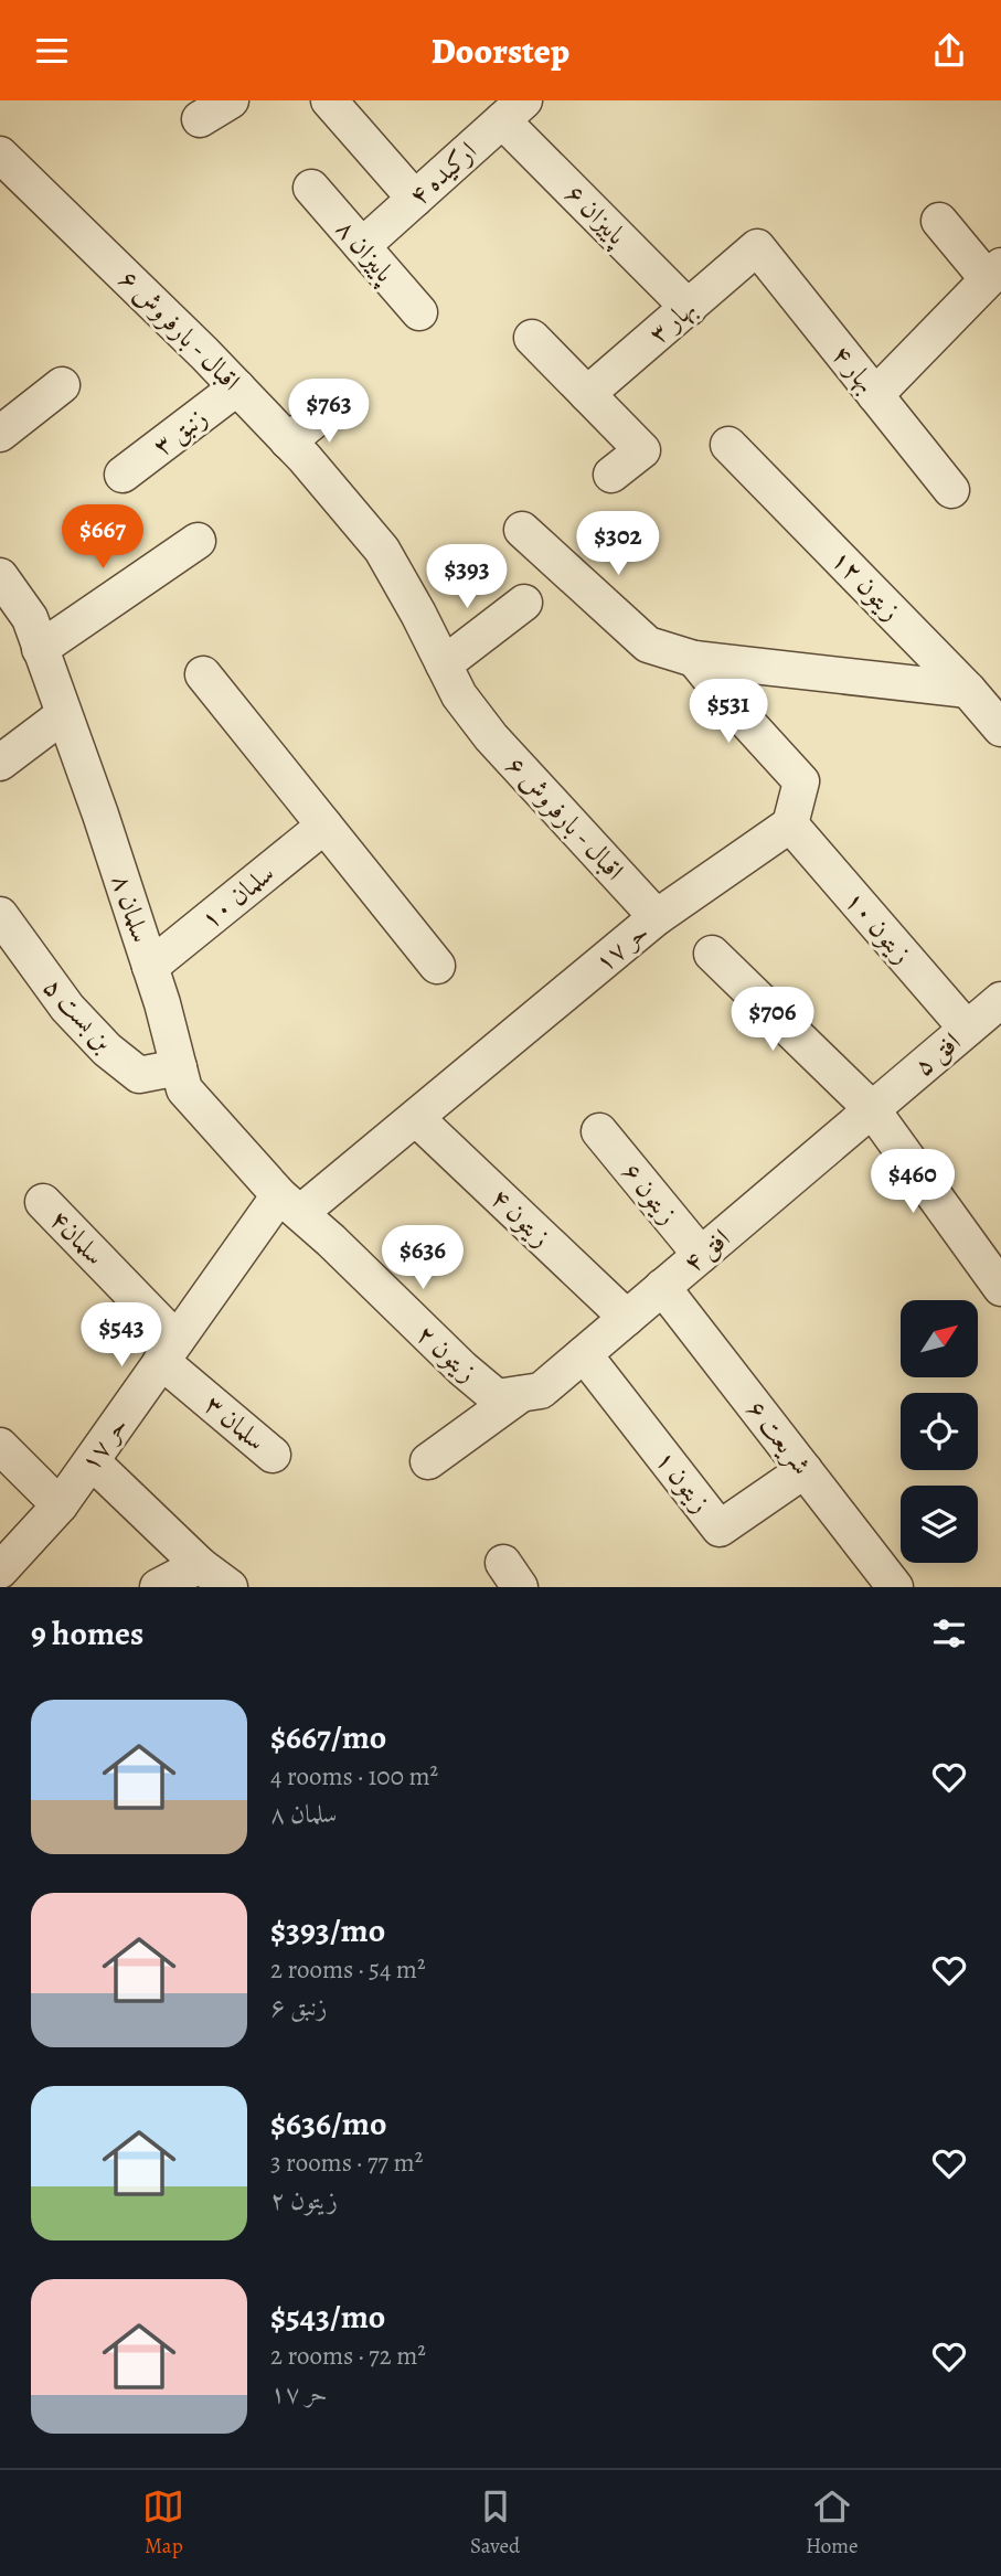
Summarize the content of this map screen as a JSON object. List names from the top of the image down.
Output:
{
  "streets": {
    "street": [
      "ارکیده ۴",
      "پاییزان ۶",
      "پاییزان ۸",
      "بهار ۳",
      "اقبال - بارفروش ۶",
      "بهار ۴",
      "زنبق ۳",
      "زیتون ۱۲",
      "سلمان ۱۰",
      "سلمان ۸",
      "زیتون ۱۰",
      "حر ۱۷",
      "بن بست ۵",
      "افق ۵",
      "زیتون ۶",
      "زیتون ۴",
      "سلمان۴",
      "افق ۴",
      "زیتون ۲",
      "سلمان ۳",
      "شریعت ۶",
      "زیتون ۱"
    ]
  },
  "crossings": [
    ["ارکیده ۴", "پاییزان ۶"],
    ["ارکیده ۴", "پاییزان ۸"],
    ["پاییزان ۶", "بهار ۳"],
    ["بهار ۳", "بهار ۴"],
    ["اقبال - بارفروش ۶", "زنبق ۳"],
    ["اقبال - بارفروش ۶", "حر ۱۷"],
    ["سلمان ۱۰", "سلمان ۸"],
    ["سلمان ۸", "حر ۱۷"],
    ["سلمان ۸", "بن بست ۵"],
    ["سلمان ۸", "زیتون ۲"],
    ["زیتون ۱۰", "حر ۱۷"],
    ["زیتون ۱۰", "افق ۵"],
    ["حر ۱۷", "زیتون ۴"],
    ["حر ۱۷", "سلمان۴"],
    ["حر ۱۷", "زیتون ۲"],
    ["حر ۱۷", "سلمان ۳"],
    ["افق ۵", "افق ۴"],
    ["زیتون ۶", "افق ۴"],
    ["زیتون ۴", "افق ۴"],
    ["سلمان۴", "سلمان ۳"],
    ["افق ۴", "زیتون ۲"],
    ["افق ۴", "شریعت ۶"],
    ["افق ۴", "زیتون ۱"],
    ["شریعت ۶", "زیتون ۱"]
  ],
  "north": "top right",
  "page": {
    "header": "Doorstep",
    "price": [
      "$763",
      "$667",
      "$302",
      "$393",
      "$531",
      "$706",
      "$460",
      "$636",
      "$543"
    ],
    "heading": "9 homes",
    "list": [
      {
        "name": "$667/mo",
        "note": "4 rooms · 100 m² · سلمان ۸"
      },
      {
        "name": "$393/mo",
        "note": "2 rooms · 54 m² · زنبق ۶"
      },
      {
        "name": "$636/mo",
        "note": "3 rooms · 77 m² · زیتون ۲"
      },
      {
        "name": "$543/mo",
        "note": "2 rooms · 72 m² · حر ۱۷"
      }
    ],
    "tabs": ["Map", "Saved", "Home"]
  }
}
